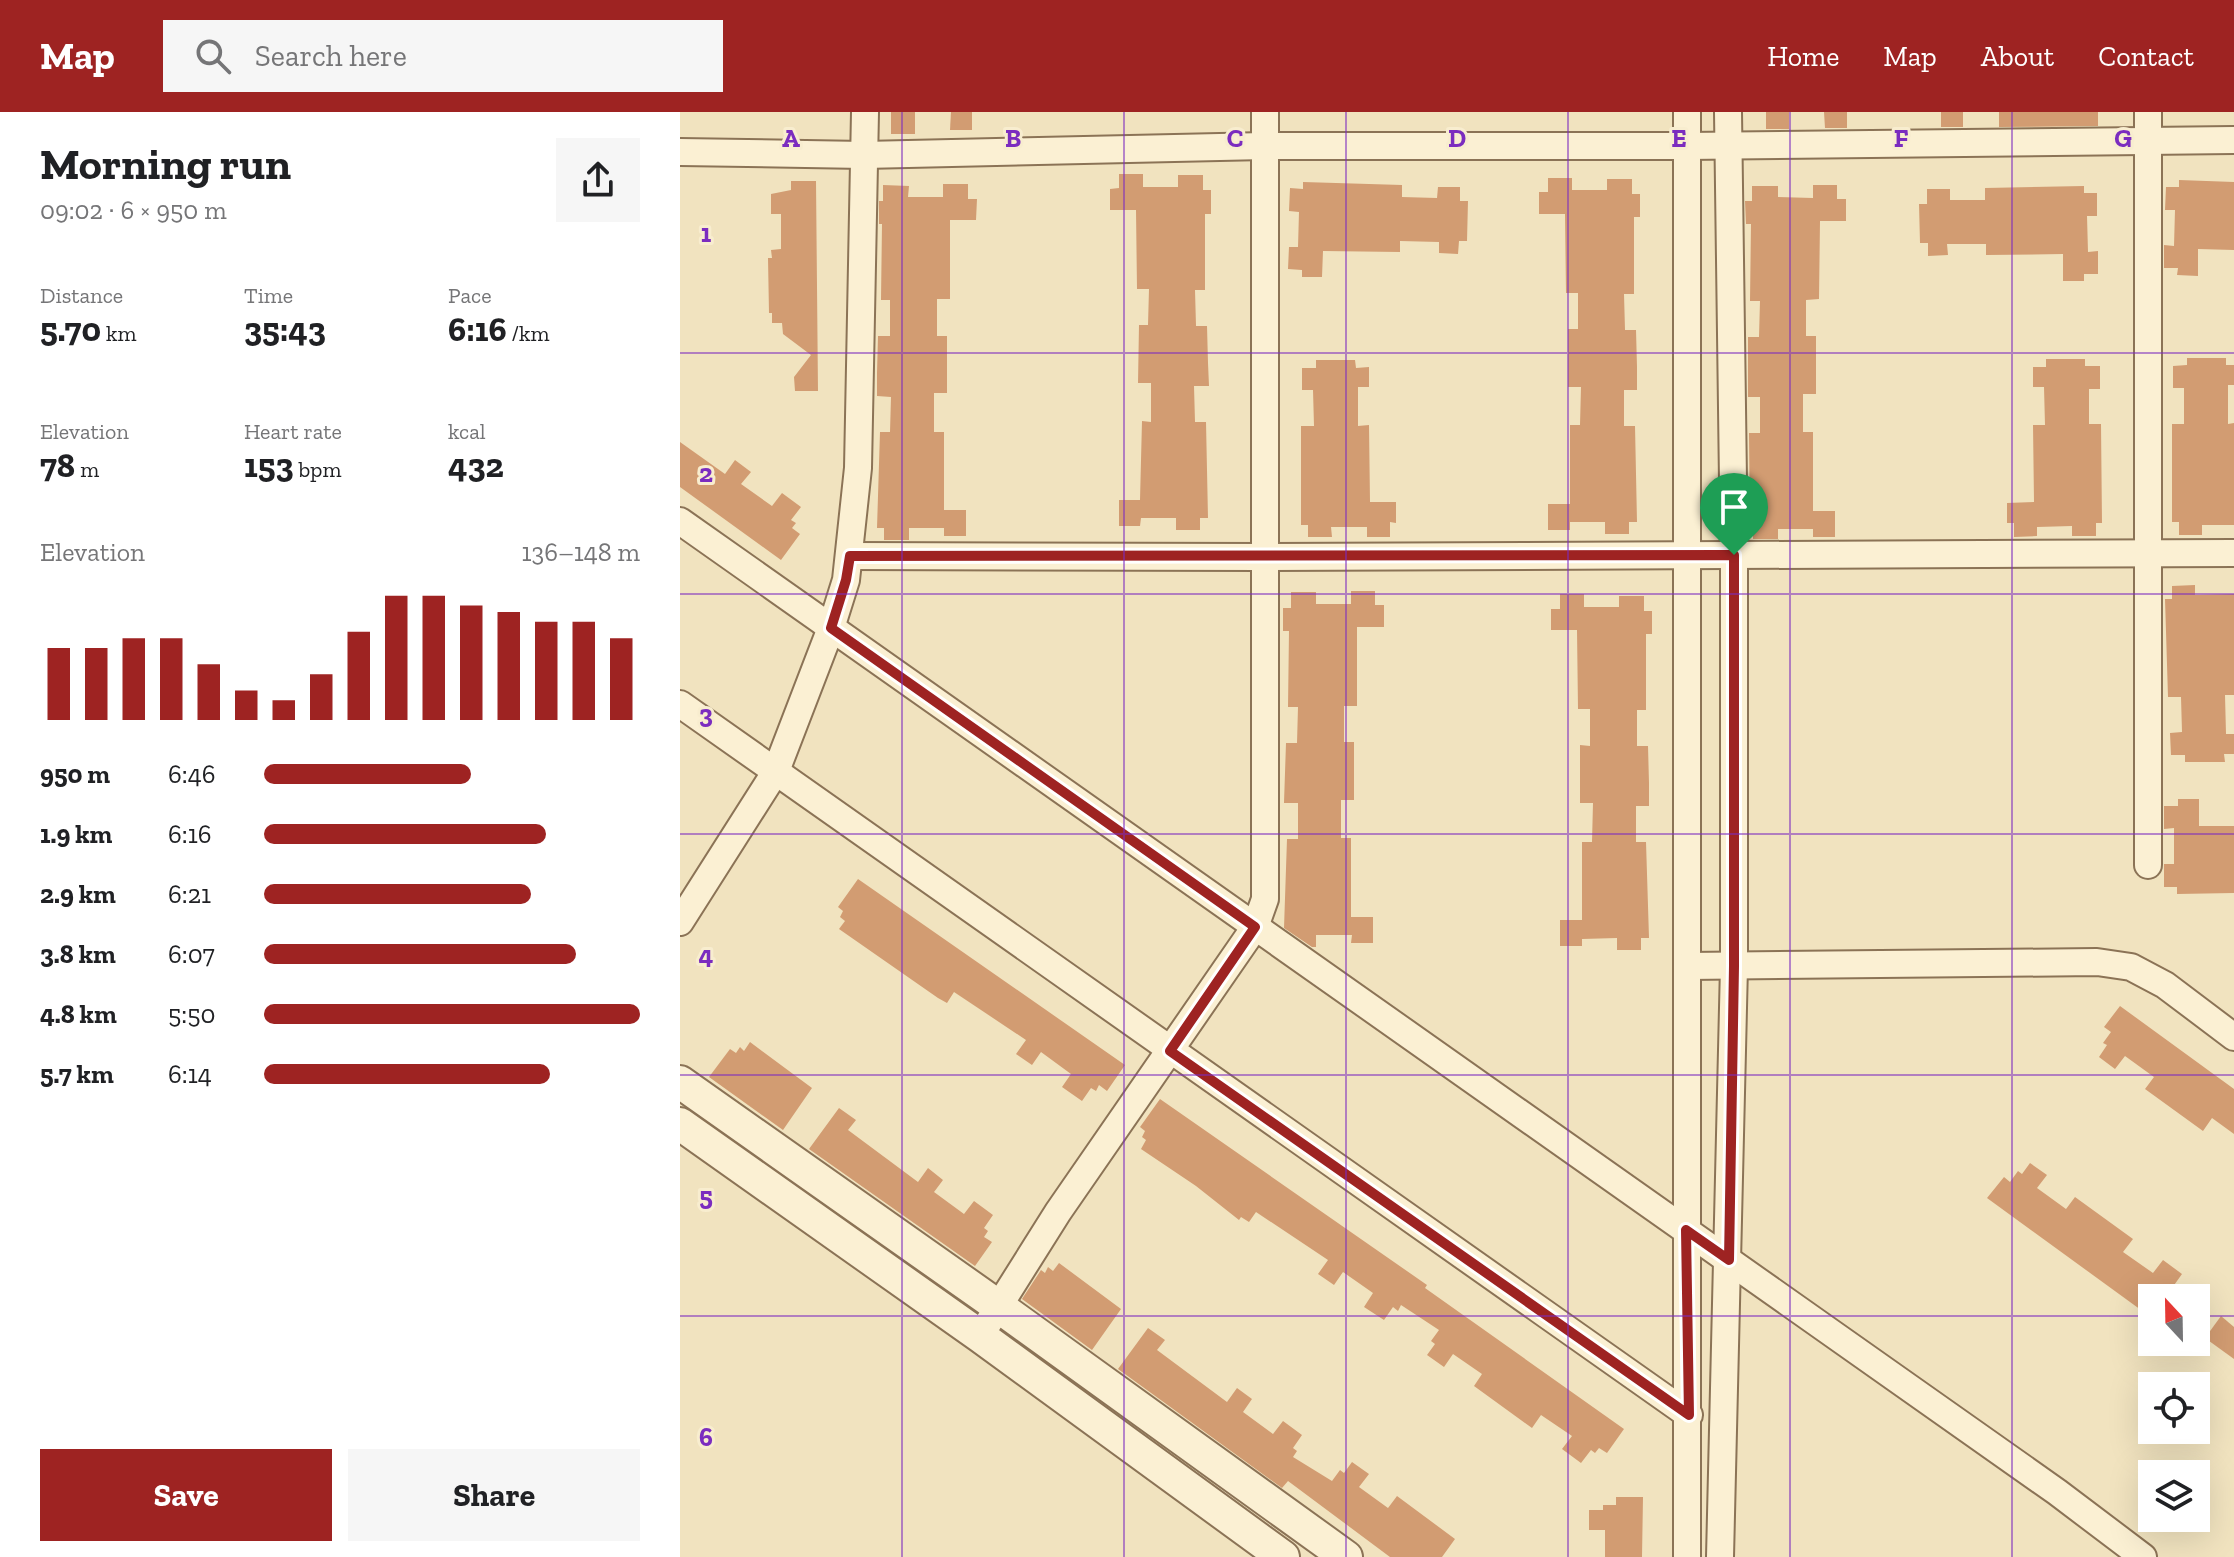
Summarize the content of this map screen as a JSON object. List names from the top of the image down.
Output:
{
  "north": "top",
  "page": {
    "header": "Map",
    "search": "Search here",
    "nav": [
      "Home",
      "Map",
      "About",
      "Contact"
    ],
    "heading": ["Morning run", "09:02 · 6 × 950 m"],
    "stats": [
      ["Distance", "5.70 km"],
      ["Time", "35:43"],
      ["Pace", "6:16 /km"],
      ["Elevation", "78 m"],
      ["Heart rate", "153 bpm"],
      ["kcal", "432"]
    ],
    "chart": ["Elevation", "136–148 m"],
    "list": [
      {
        "name": "950 m",
        "note": "6:46"
      },
      {
        "name": "1.9 km",
        "note": "6:16"
      },
      {
        "name": "2.9 km",
        "note": "6:21"
      },
      {
        "name": "3.8 km",
        "note": "6:07"
      },
      {
        "name": "4.8 km",
        "note": "5:50"
      },
      {
        "name": "5.7 km",
        "note": "6:14"
      }
    ],
    "buttons": ["Save", "Share"]
  },
  "grid": {
    "columns": [
      "A",
      "B",
      "C",
      "D",
      "E",
      "F",
      "G"
    ],
    "rows": [
      "1",
      "2",
      "3",
      "4",
      "5",
      "6"
    ]
  }
}
